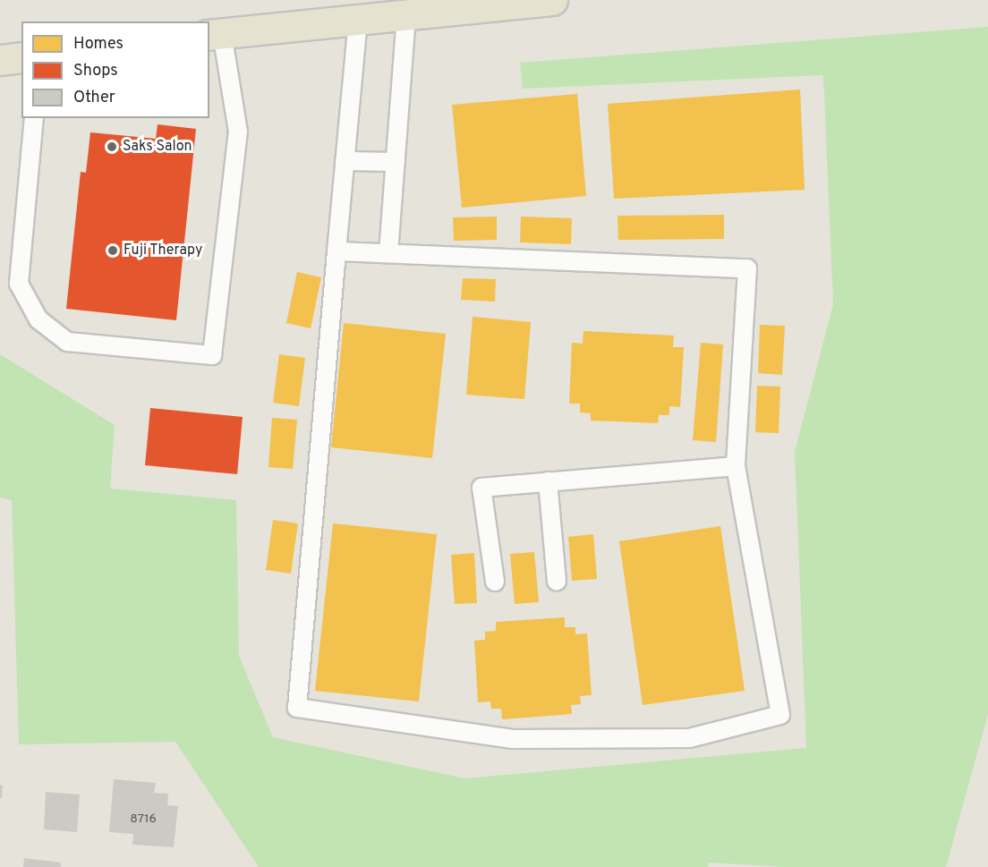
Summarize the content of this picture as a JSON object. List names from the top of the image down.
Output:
{
  "places": ["Saks Salon", "Fuji Therapy"],
  "house_numbers": ["8716"],
  "legend": ["Homes", "Shops", "Other"]
}
